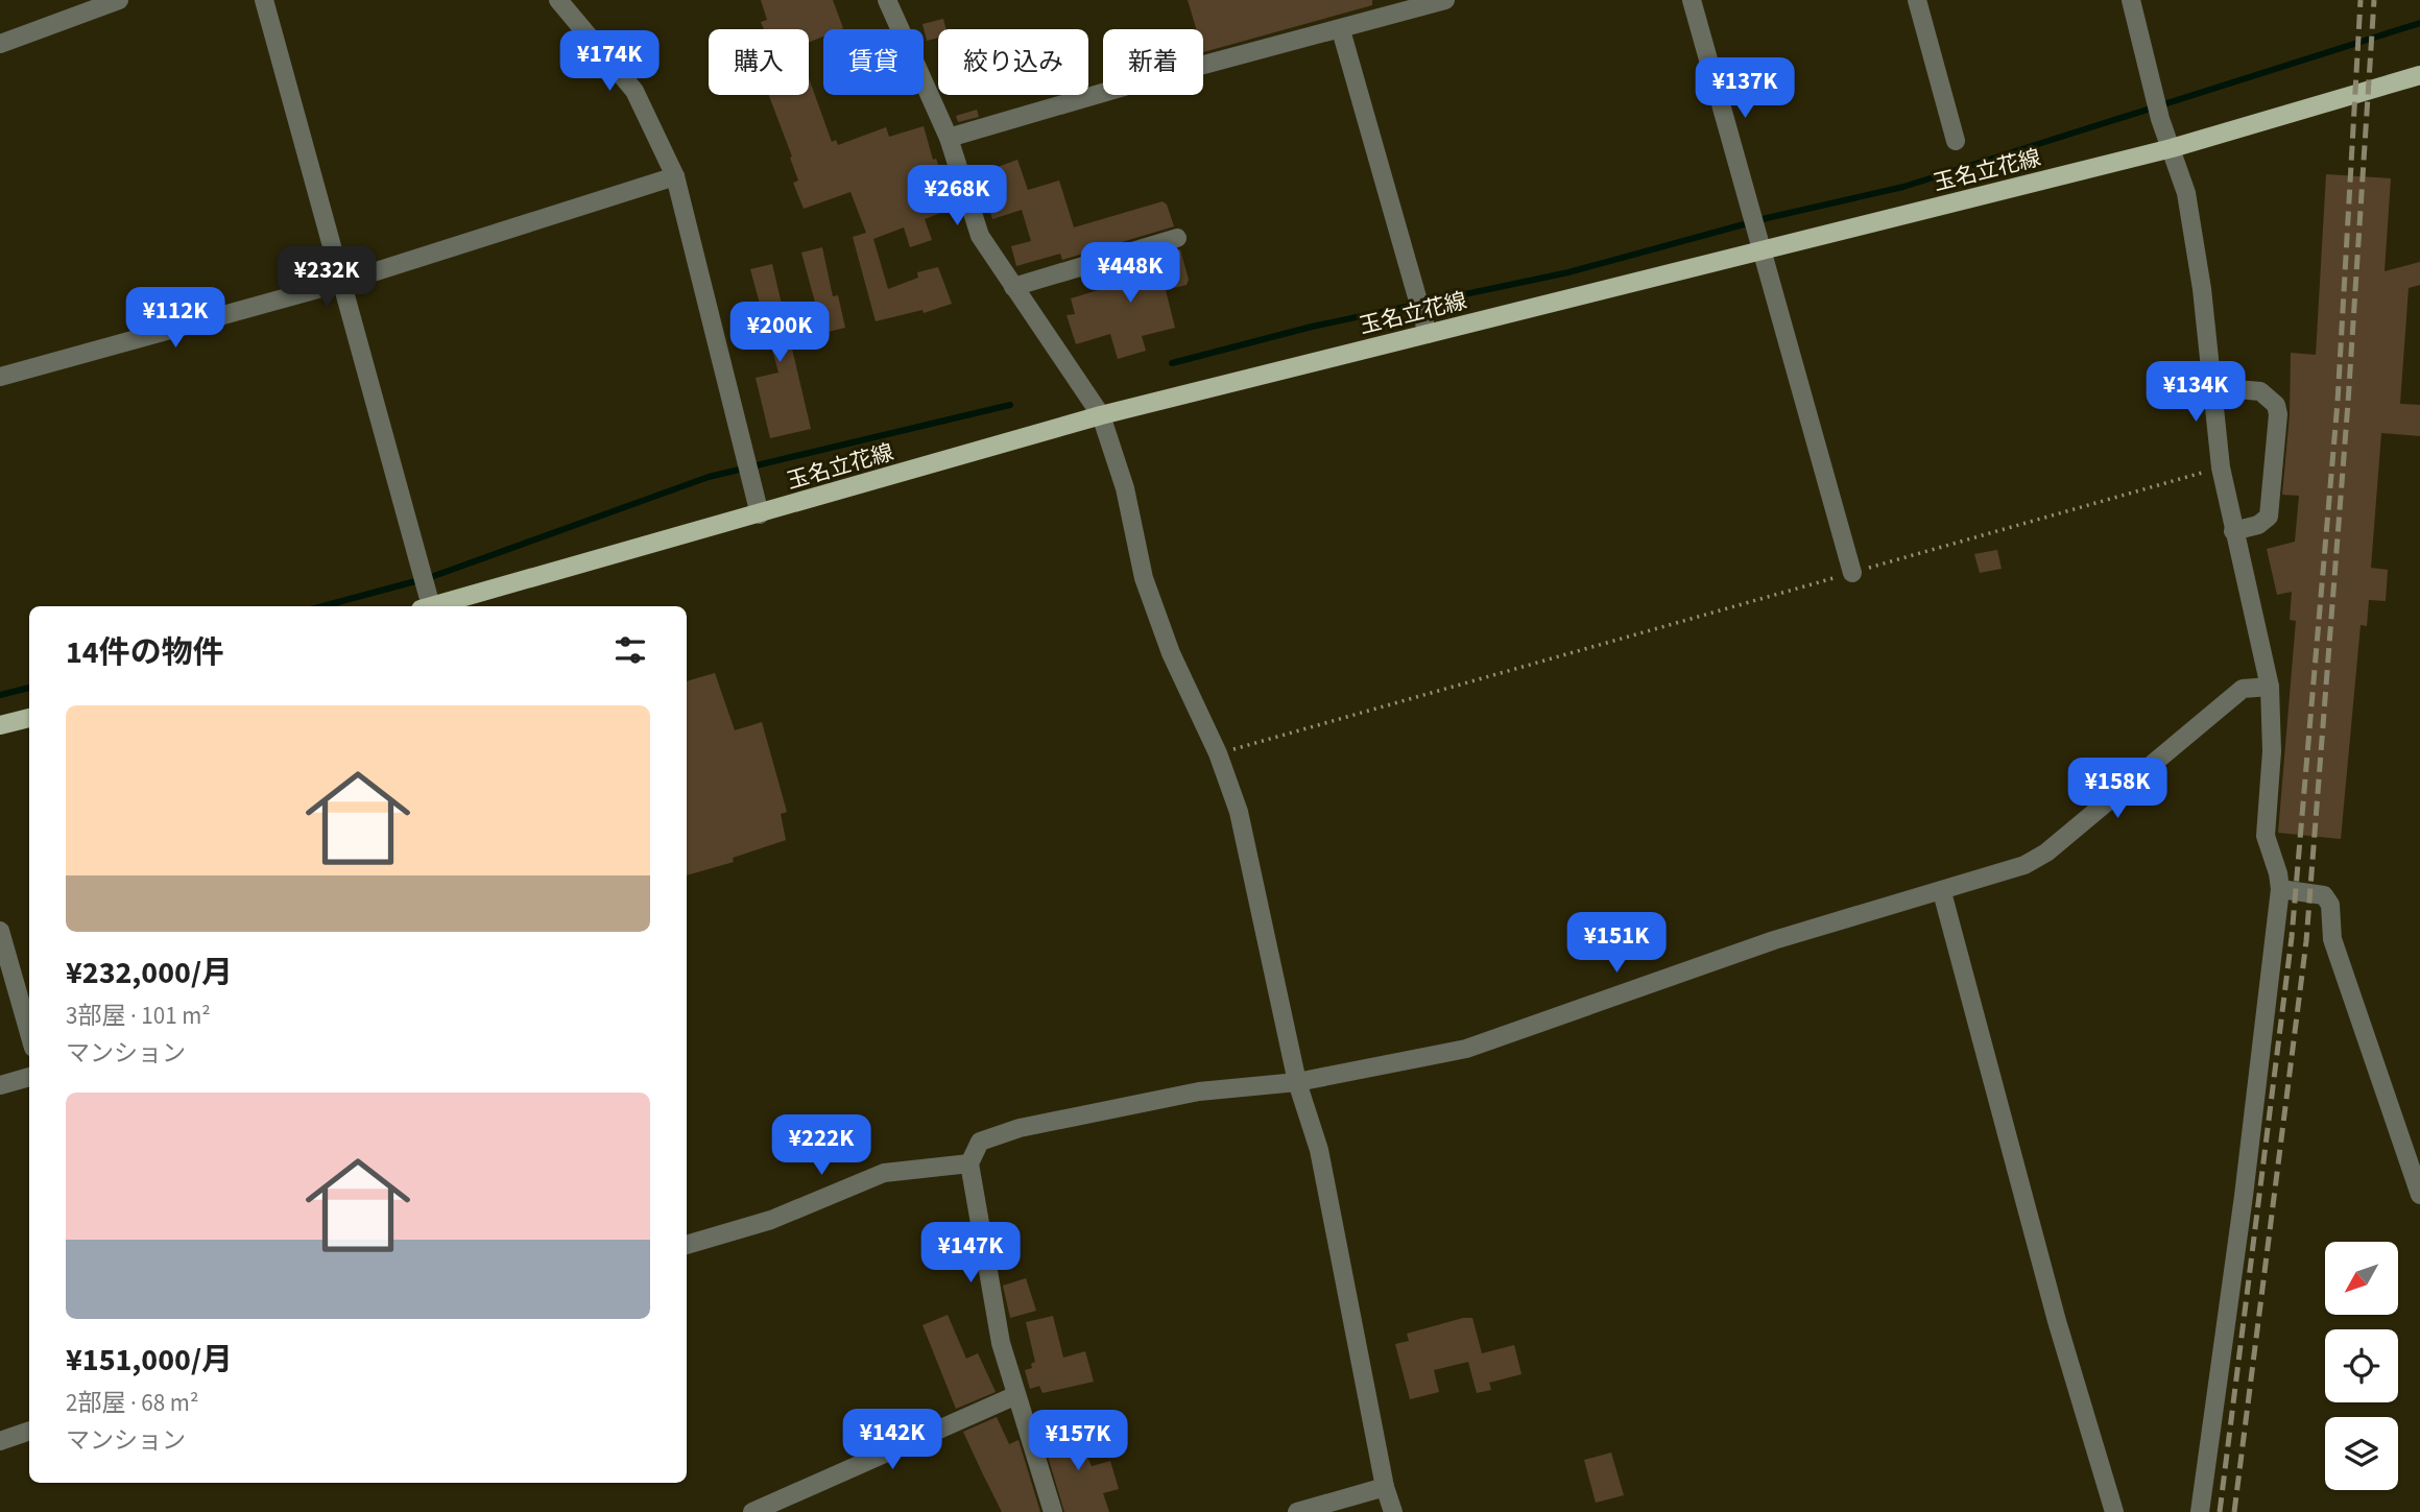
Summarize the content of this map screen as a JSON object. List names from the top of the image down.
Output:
{
  "streets": {
    "main road": ["玉名立花線"]
  },
  "north": "bottom left",
  "page": {
    "chip": [
      "購入",
      "賃貸",
      "絞り込み",
      "新着"
    ],
    "price": [
      "¥174K",
      "¥137K",
      "¥268K",
      "¥448K",
      "¥232K",
      "¥112K",
      "¥200K",
      "¥134K",
      "¥158K",
      "¥151K",
      "¥222K",
      "¥147K",
      "¥142K",
      "¥157K"
    ],
    "heading": "14件の物件",
    "list": [
      {
        "name": "¥232,000/月",
        "note": "3部屋 · 101 m² · マンション"
      },
      {
        "name": "¥151,000/月",
        "note": "2部屋 · 68 m² · マンション"
      }
    ]
  }
}
